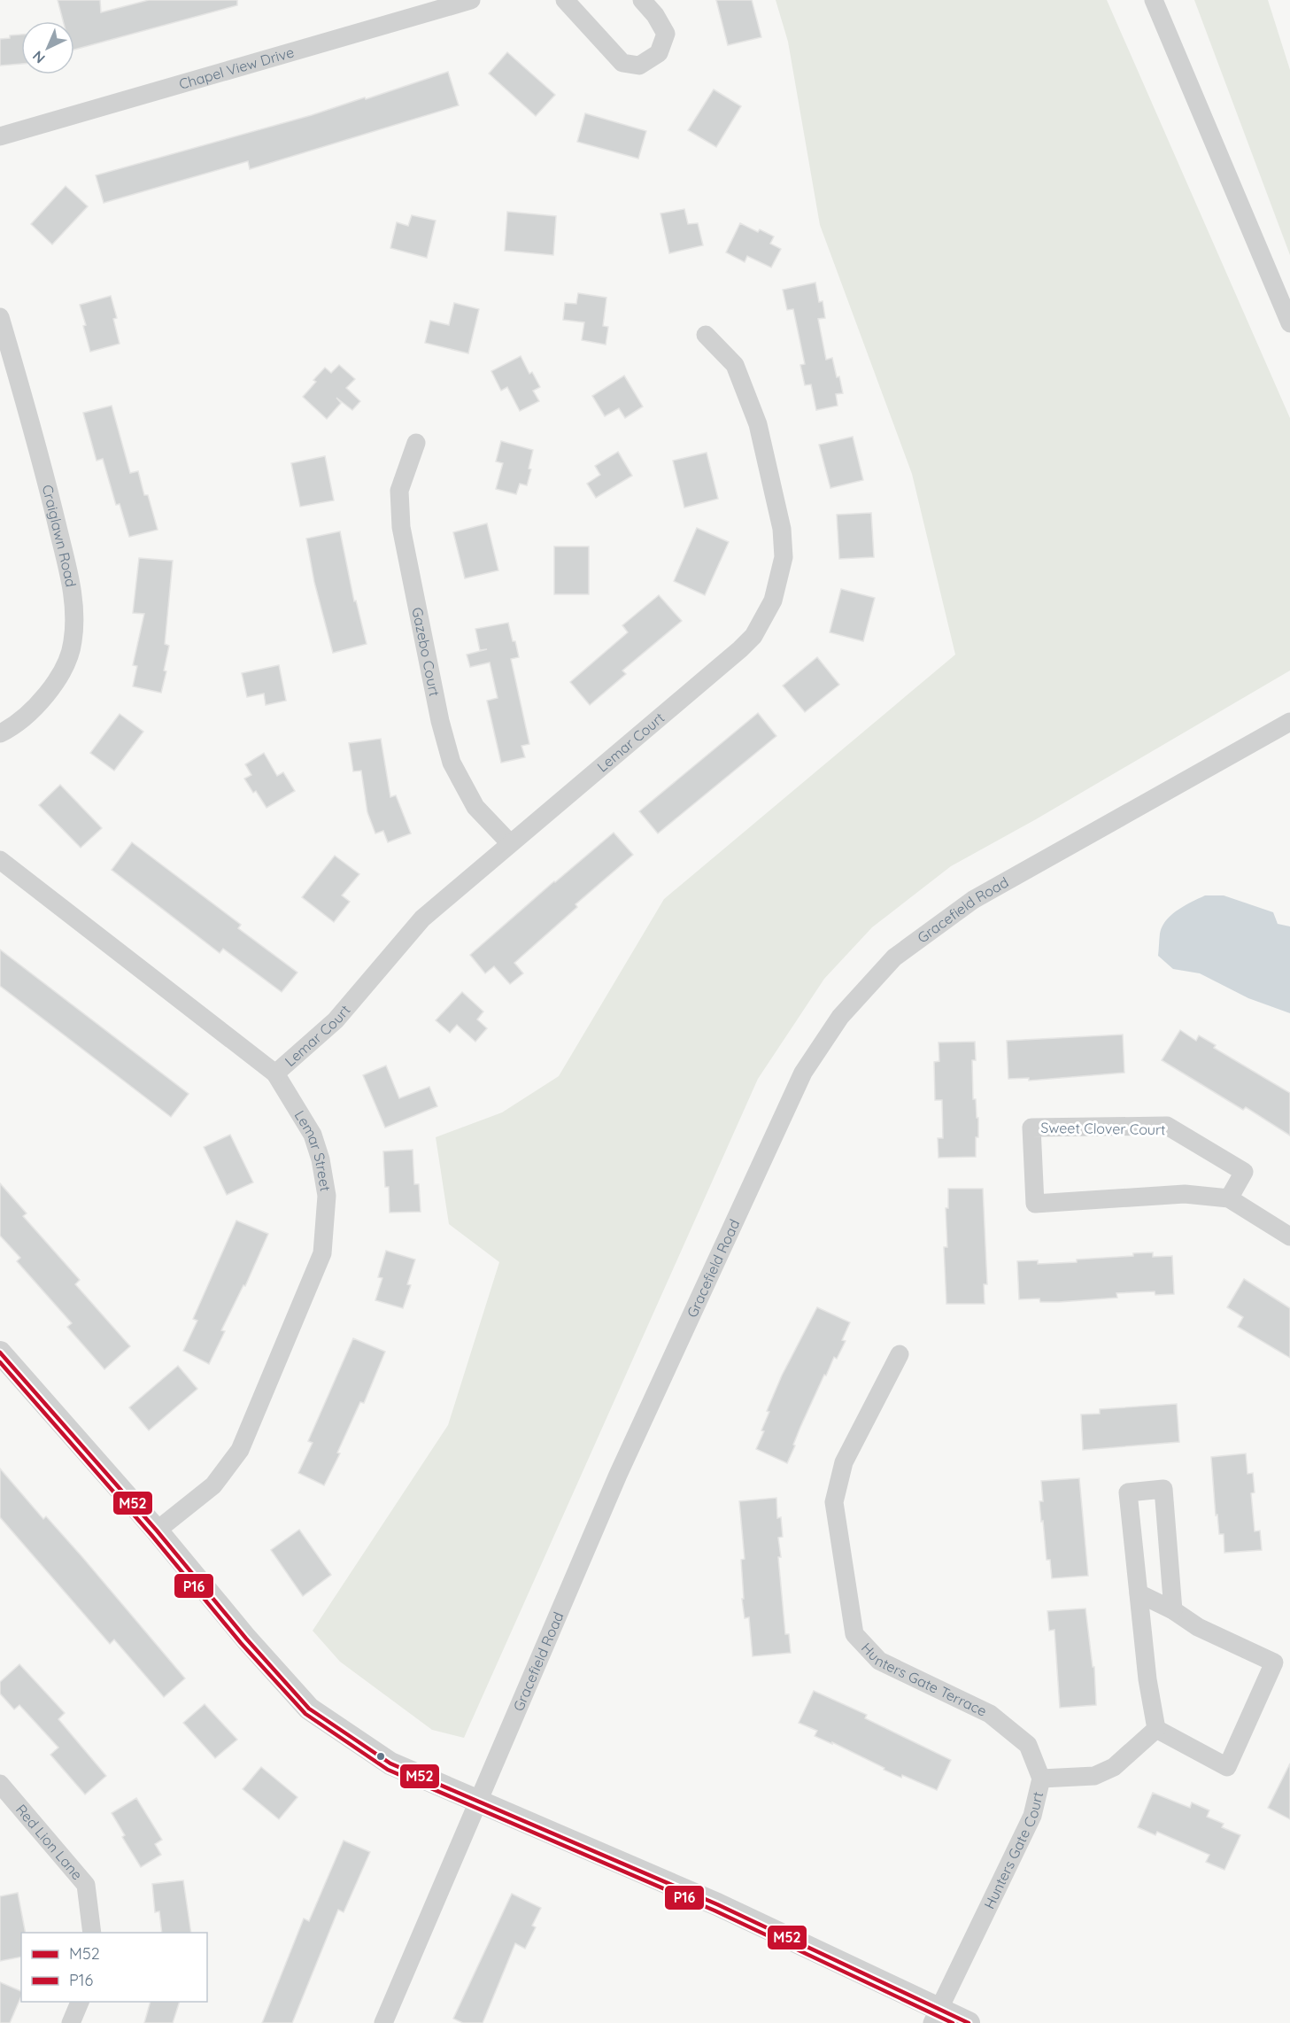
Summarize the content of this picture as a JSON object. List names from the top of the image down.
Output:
{
  "streets": {
    "street": [
      "Chapel View Drive",
      "Craiglawn Road",
      "Gazebo Court",
      "Lemar Court",
      "Gracefield Road",
      "Sweet Clover Court",
      "Lemar Street",
      "Hunters Gate Terrace",
      "Red Lion Lane",
      "Hunters Gate Court"
    ]
  },
  "crossings": [
    ["Gazebo Court", "Lemar Court"],
    ["Lemar Court", "Lemar Street"],
    ["Hunters Gate Terrace", "Hunters Gate Court"]
  ],
  "lines": ["transit line M52", "transit line P16"],
  "legend": ["M52", "P16"],
  "north": "bottom left"
}
